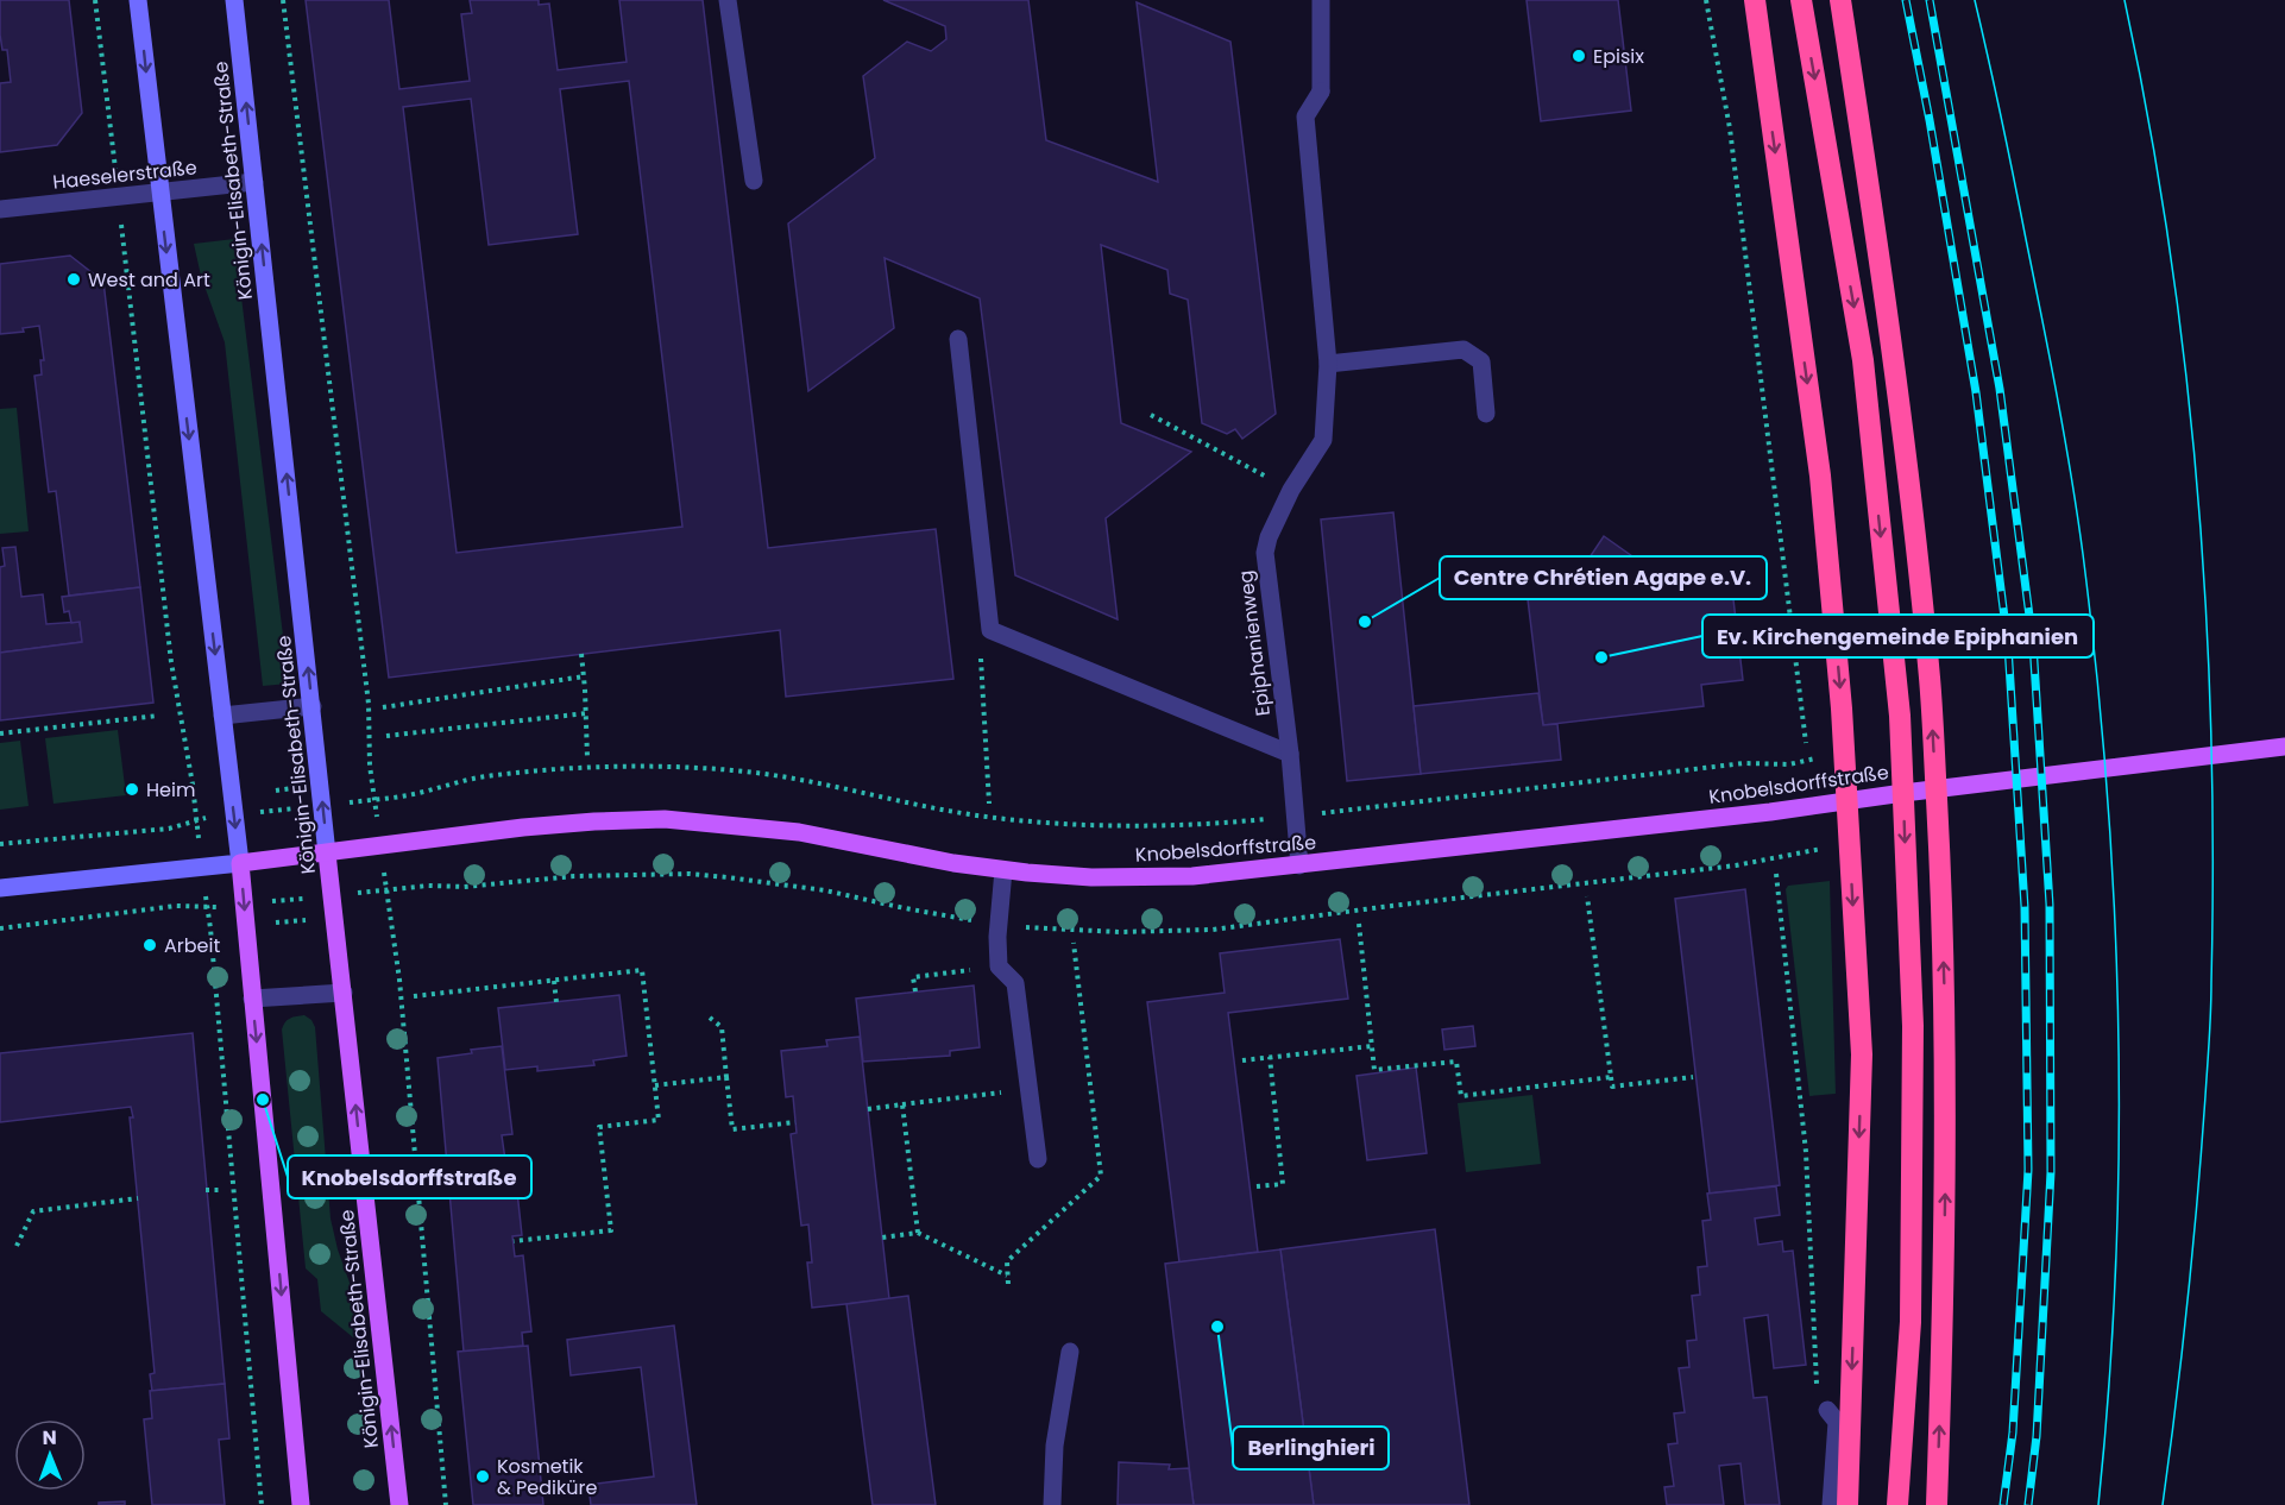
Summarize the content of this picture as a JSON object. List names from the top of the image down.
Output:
{
  "streets": {
    "main road": ["Königin-Elisabeth-Straße", "Knobelsdorffstraße"],
    "street": ["Haeselerstraße", "Epiphanienweg"]
  },
  "crossings": [
    ["Haeselerstraße", "Königin-Elisabeth-Straße"],
    ["Königin-Elisabeth-Straße", "Knobelsdorffstraße"],
    ["Epiphanienweg", "Knobelsdorffstraße"]
  ],
  "places": [
    "Episix",
    "West and Art",
    "Centre Chrétien Agape e.V.",
    "Ev. Kirchengemeinde Epiphanien",
    "Heim",
    "Arbeit",
    "Knobelsdorffstraße",
    "Berlinghieri",
    "Kosmetik & Pediküre"
  ],
  "north": "top"
}
